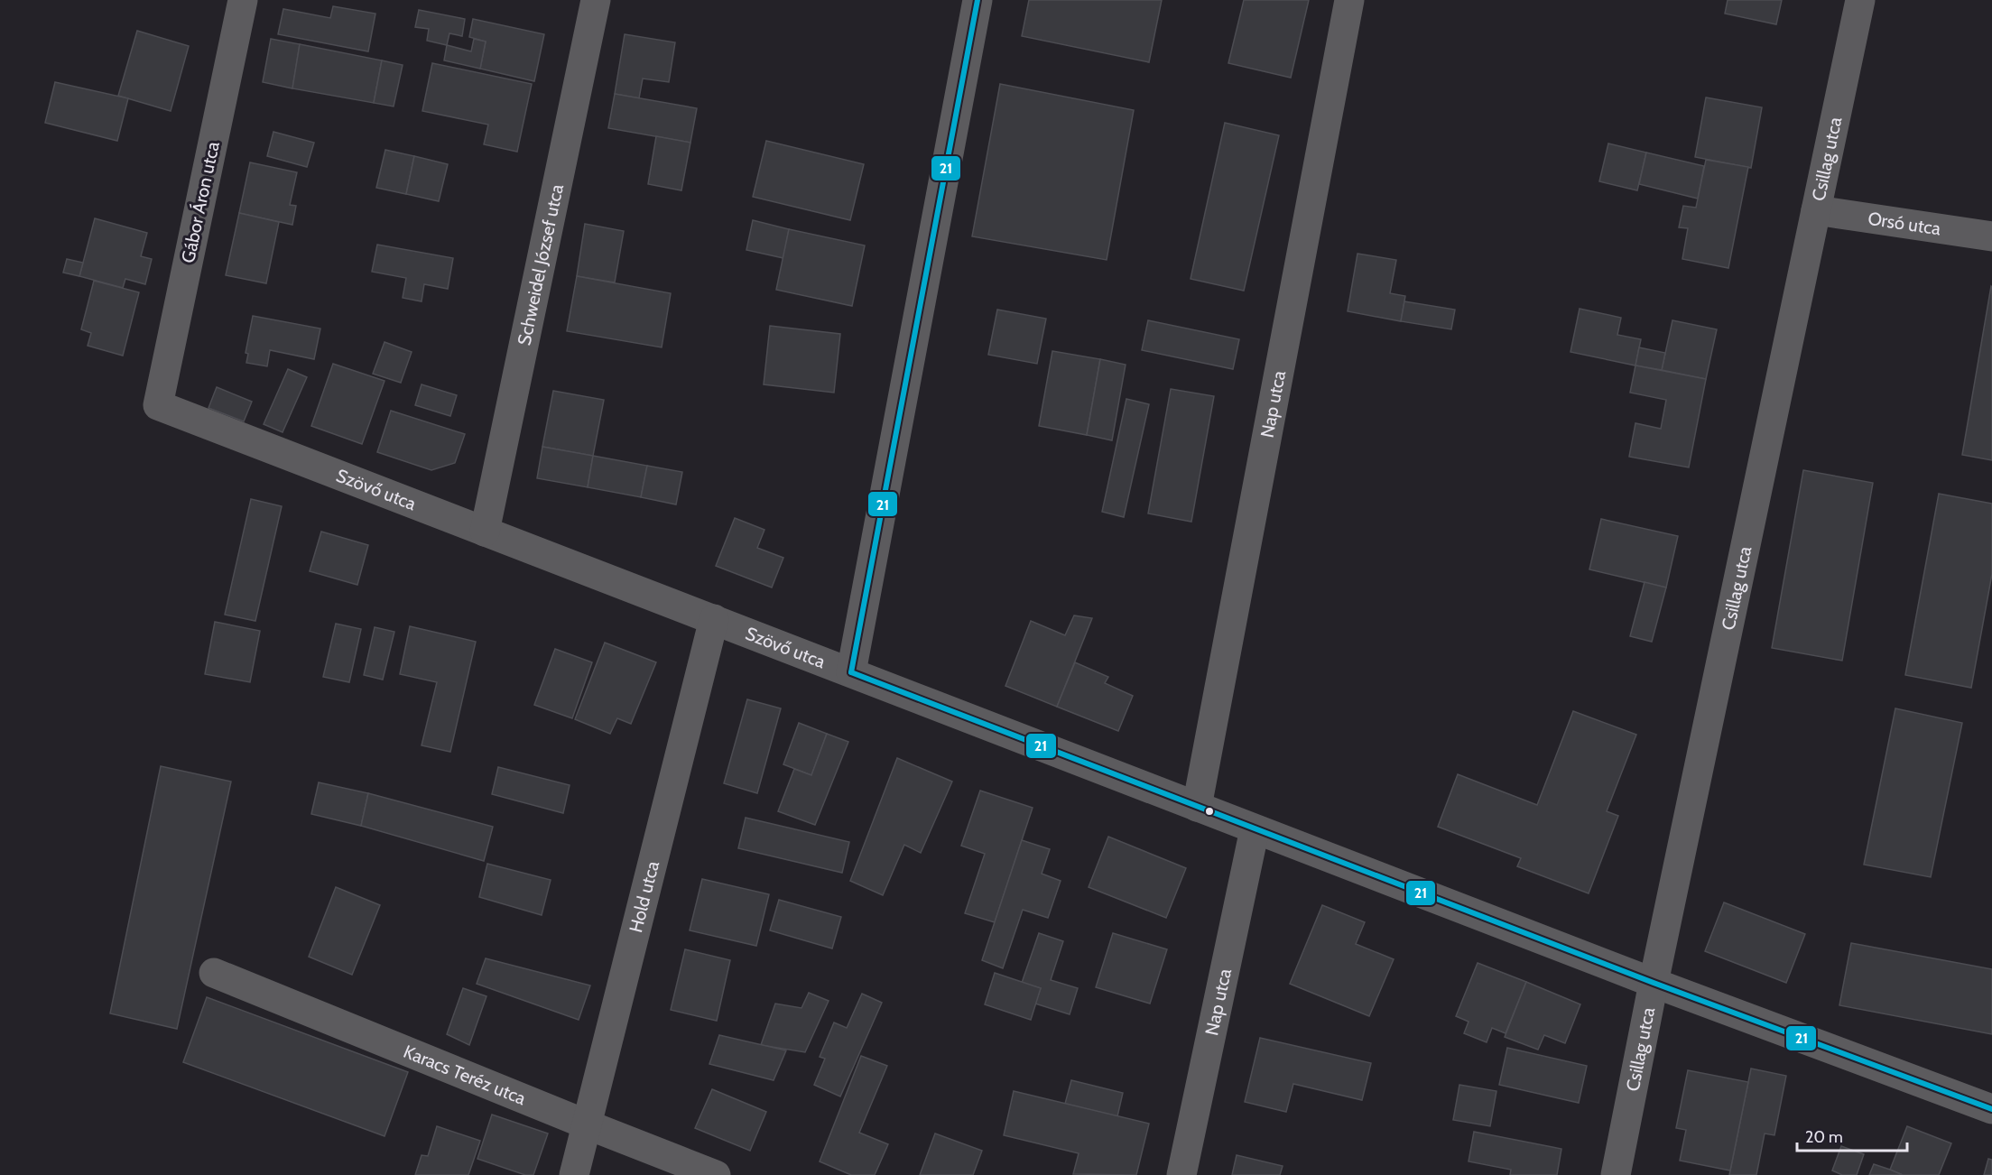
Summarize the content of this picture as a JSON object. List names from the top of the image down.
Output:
{
  "streets": {
    "street": [
      "Csillag utca",
      "Gábor Áron utca",
      "Orsó utca",
      "Schweidel József utca",
      "Nap utca",
      "Szövő utca",
      "Hold utca",
      "Karacs Teréz utca"
    ]
  },
  "crossings": [
    ["Csillag utca", "Orsó utca"],
    ["Csillag utca", "Szövő utca"],
    ["Gábor Áron utca", "Szövő utca"],
    ["Schweidel József utca", "Szövő utca"],
    ["Nap utca", "Szövő utca"],
    ["Szövő utca", "Hold utca"],
    ["Hold utca", "Karacs Teréz utca"]
  ],
  "lines": ["transit line 21"],
  "scale_bar": "20 m"
}
